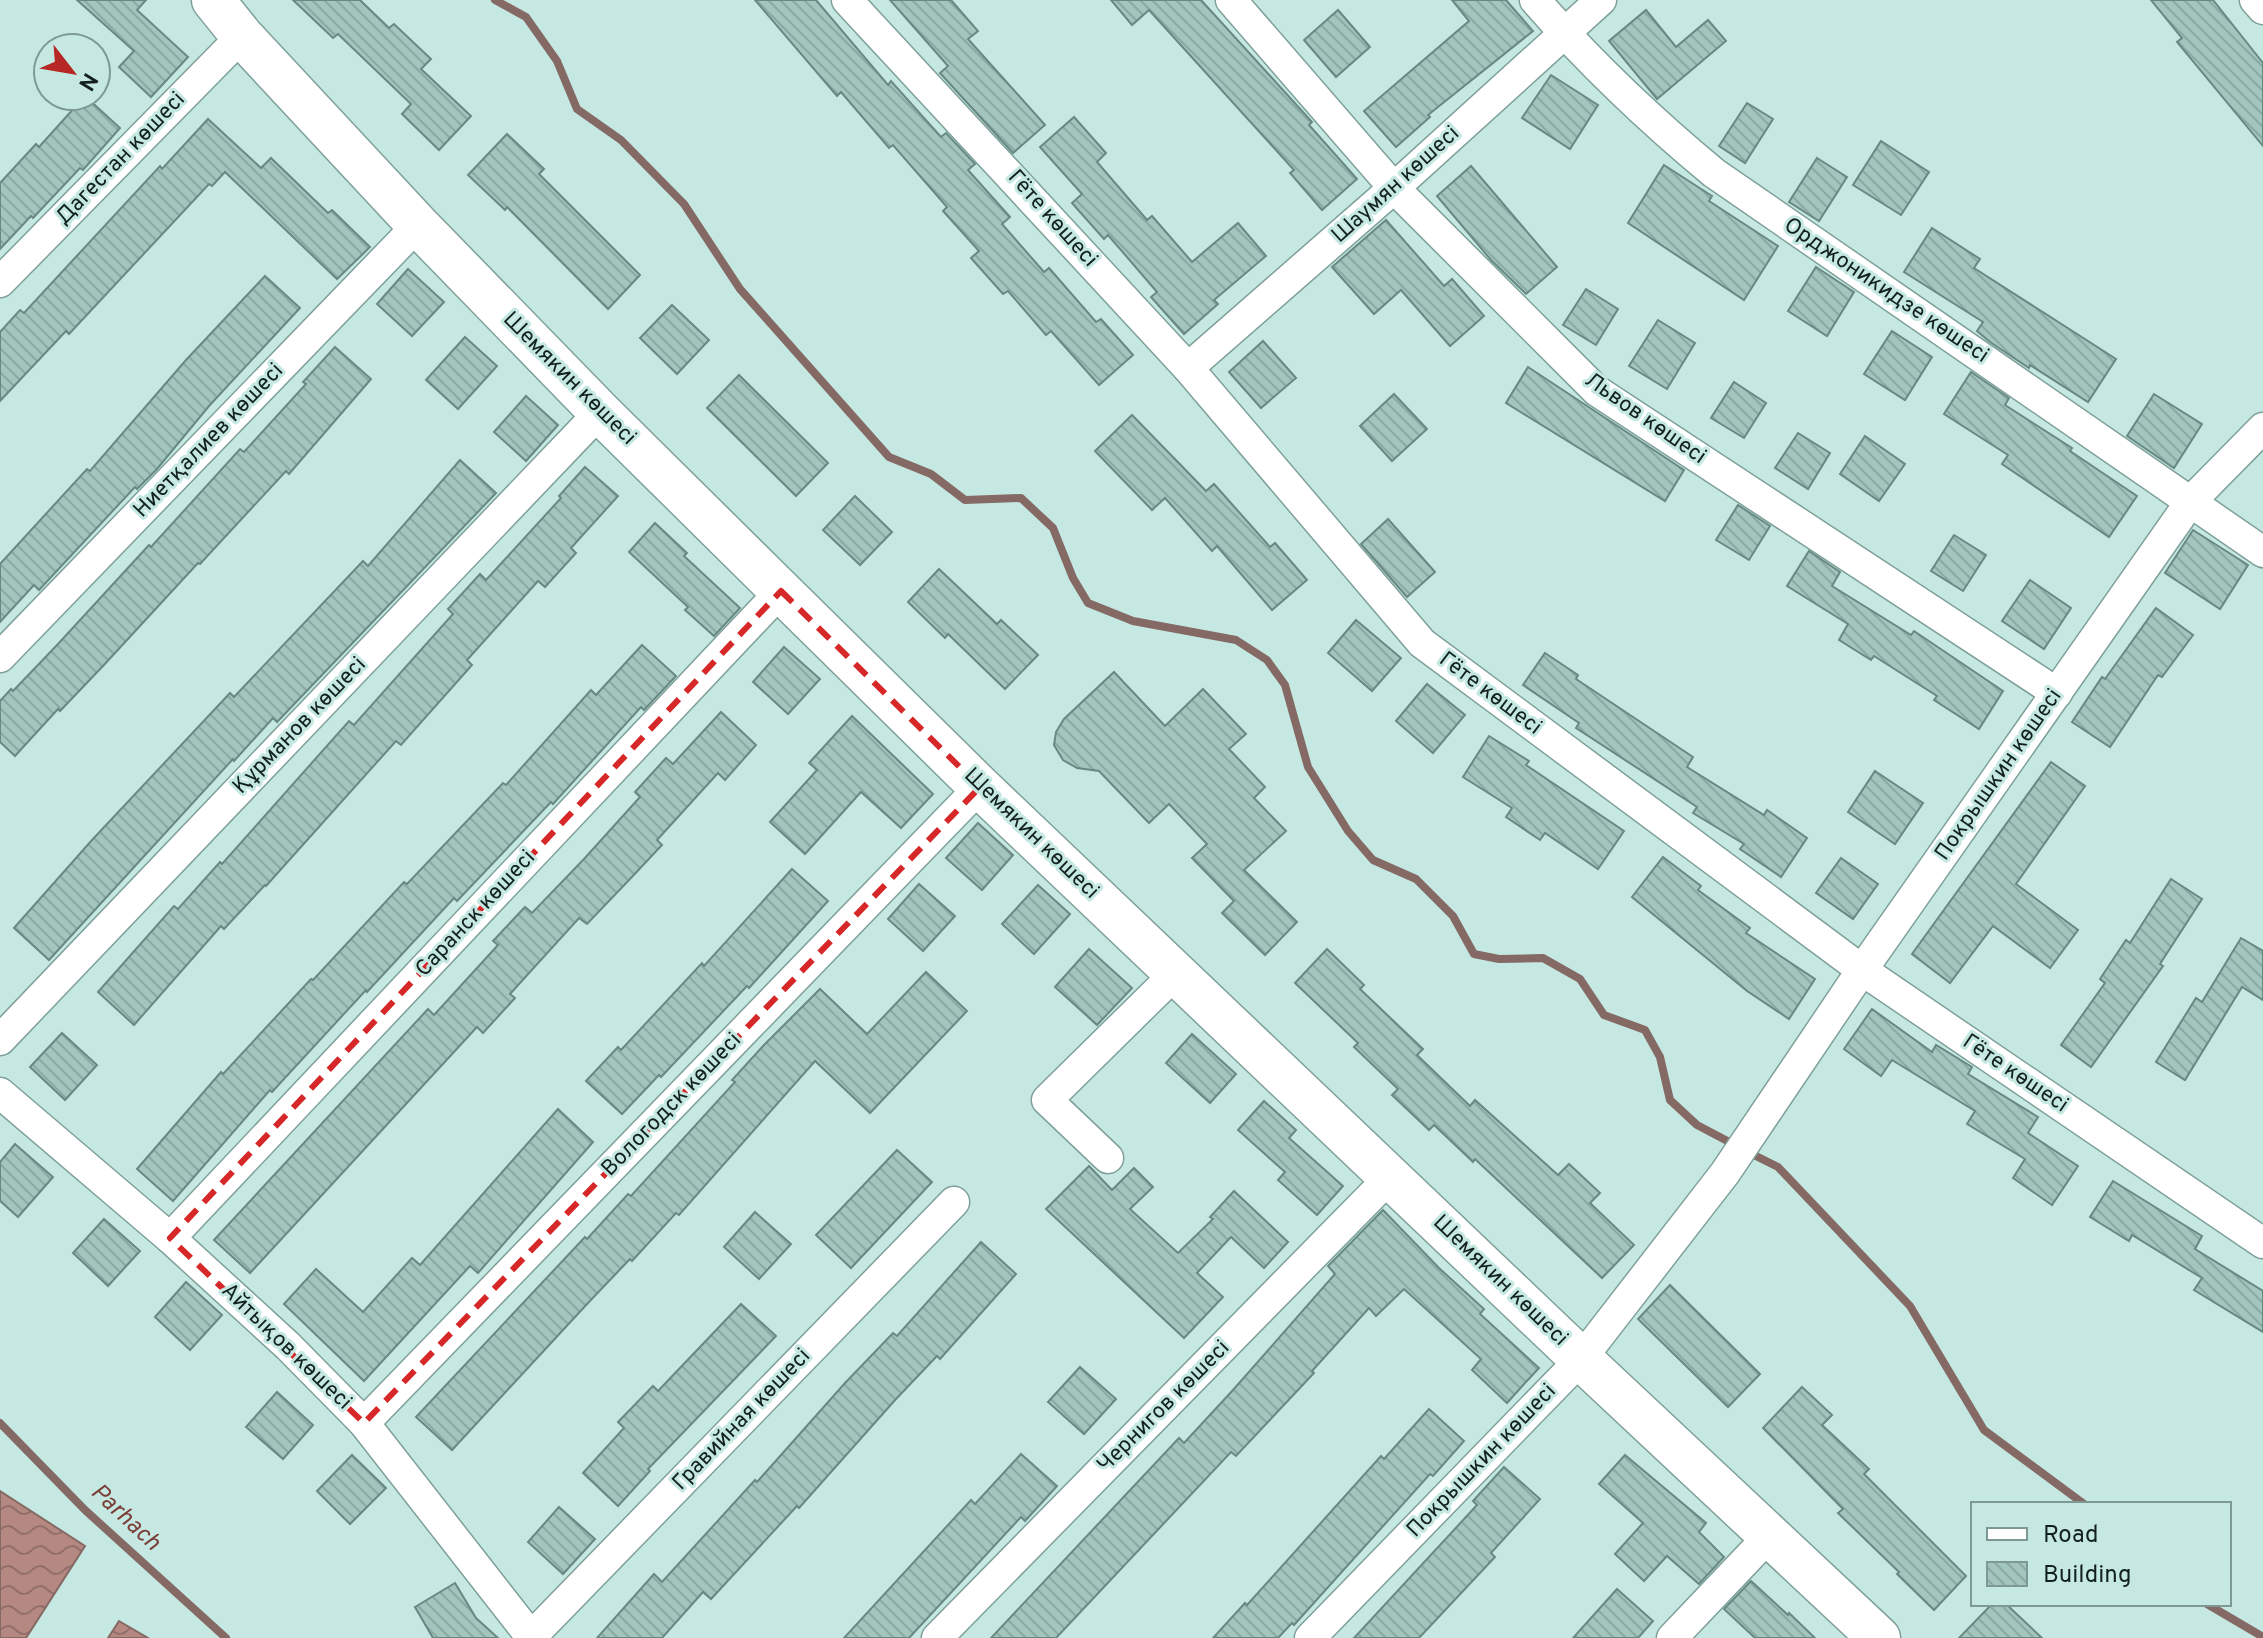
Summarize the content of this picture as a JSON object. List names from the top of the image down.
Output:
{
  "streets": {
    "main road": ["Шемякин көшесі"],
    "street": [
      "Дагестан көшесі",
      "Шаумян көшесі",
      "Гёте көшесі",
      "Орджоникидзе көшесі",
      "Львов көшесі",
      "Ниетқалиев көшесі",
      "Құрманов көшесі",
      "Покрышкин көшесі",
      "Саранск көшесі",
      "Вологодск көшесі",
      "Айтықов көшесі",
      "Чернигов көшесі",
      "Гравийная көшесі"
    ]
  },
  "crossings": [
    ["Дагестан көшесі", "Шемякин көшесі"],
    ["Шаумян көшесі", "Гёте көшесі"],
    ["Шаумян көшесі", "Орджоникидзе көшесі"],
    ["Шаумян көшесі", "Львов көшесі"],
    ["Гёте көшесі", "Покрышкин көшесі"],
    ["Орджоникидзе көшесі", "Покрышкин көшесі"],
    ["Шемякин көшесі", "Ниетқалиев көшесі"],
    ["Шемякин көшесі", "Құрманов көшесі"],
    ["Шемякин көшесі", "Покрышкин көшесі"],
    ["Шемякин көшесі", "Саранск көшесі"],
    ["Шемякин көшесі", "Вологодск көшесі"],
    ["Шемякин көшесі", "Чернигов көшесі"],
    ["Львов көшесі", "Покрышкин көшесі"],
    ["Саранск көшесі", "Айтықов көшесі"],
    ["Вологодск көшесі", "Айтықов көшесі"],
    ["Айтықов көшесі", "Гравийная көшесі"]
  ],
  "water": ["Parhach"],
  "legend": ["Road", "Building"],
  "north": "bottom right"
}
